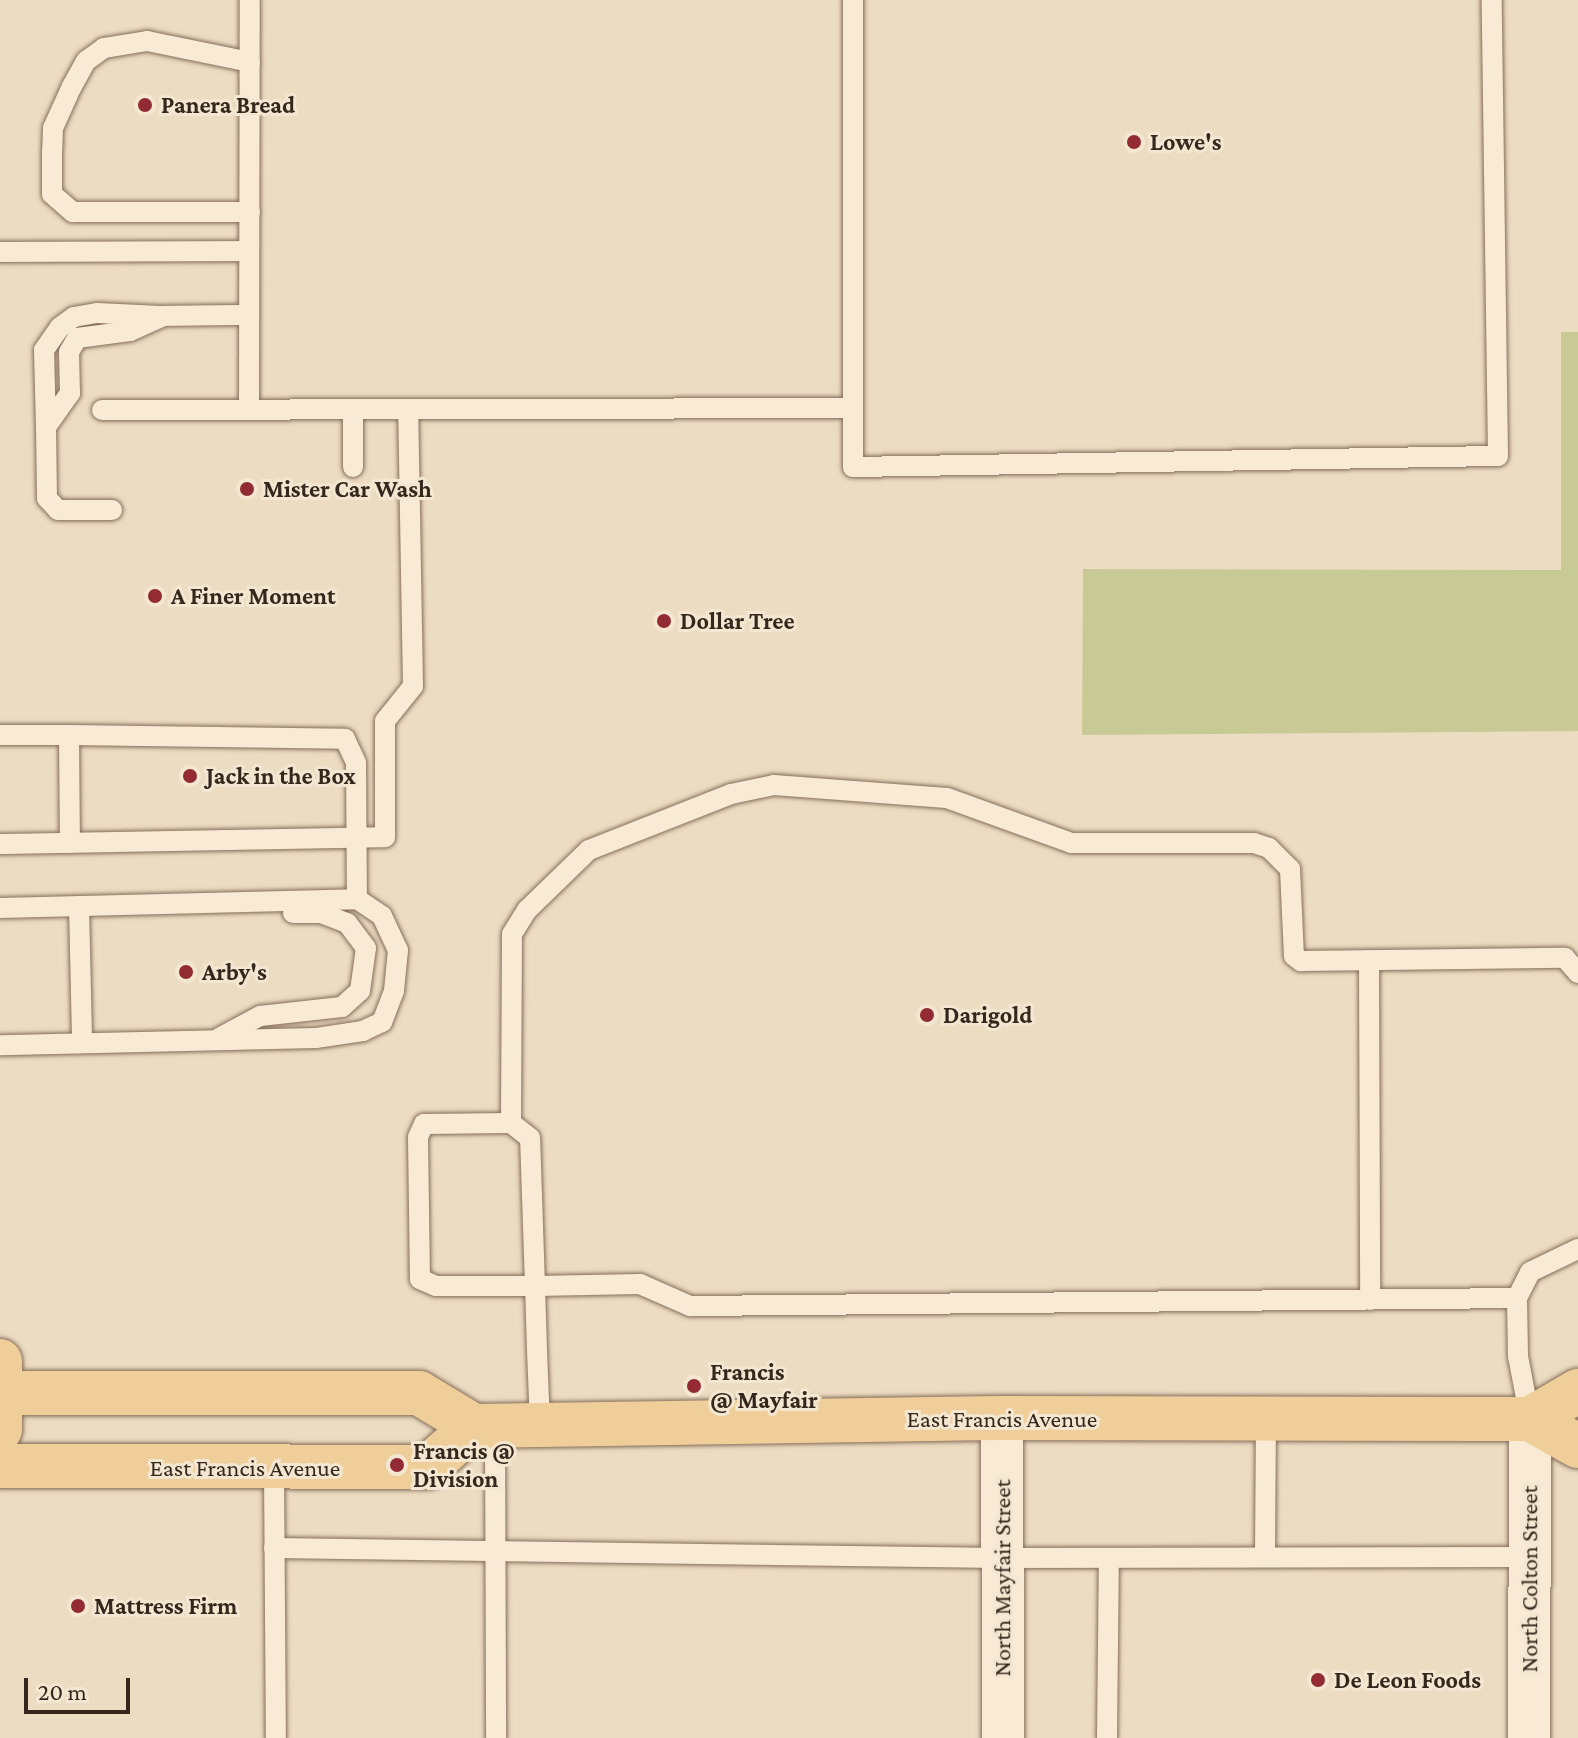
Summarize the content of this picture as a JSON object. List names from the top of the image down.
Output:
{
  "streets": {
    "main road": ["East Francis Avenue"],
    "street": ["North Mayfair Street", "North Colton Street"]
  },
  "crossings": [
    ["East Francis Avenue", "North Mayfair Street"],
    ["East Francis Avenue", "North Colton Street"]
  ],
  "places": [
    "Panera Bread",
    "Lowe's",
    "Mister Car Wash",
    "A Finer Moment",
    "Dollar Tree",
    "Jack in the Box",
    "Arby's",
    "Darigold",
    "Francis @ Mayfair",
    "Francis @ Division",
    "Mattress Firm",
    "De Leon Foods"
  ],
  "scale_bar": "20 m"
}
